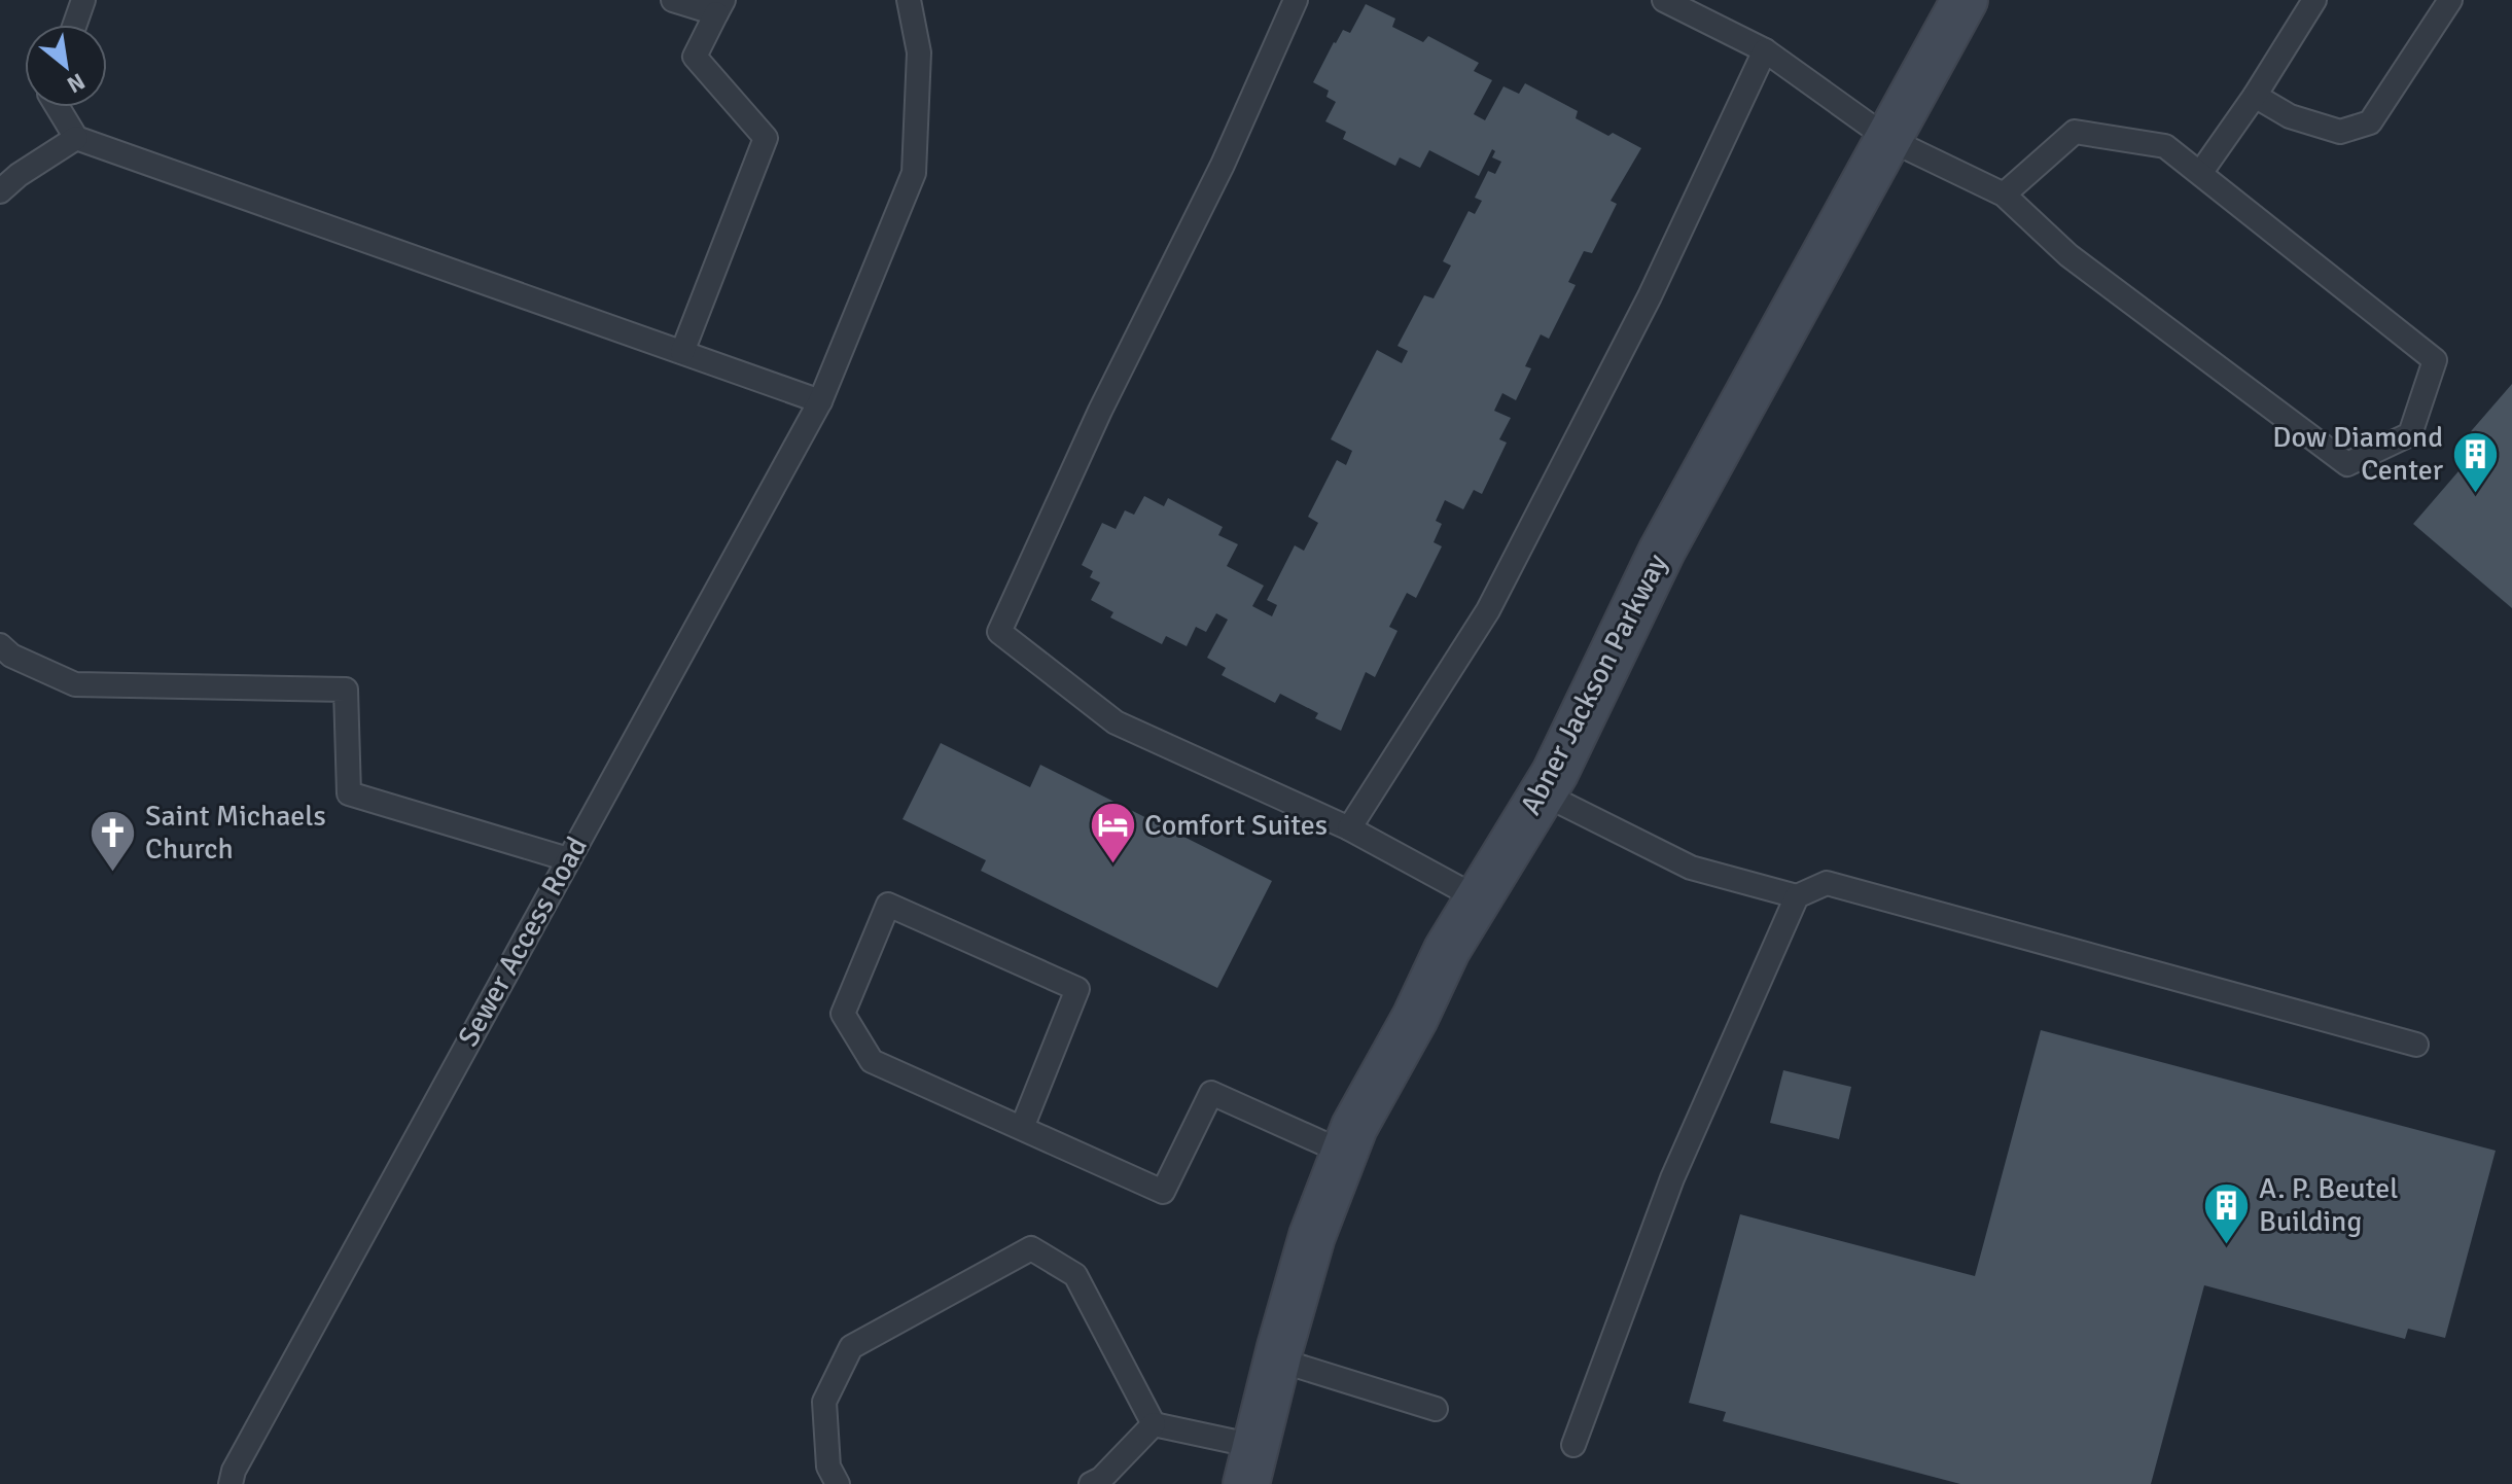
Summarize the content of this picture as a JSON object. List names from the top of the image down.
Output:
{
  "streets": {
    "street": ["Abner Jackson Parkway"],
    "lane": ["Sewer Access Road"]
  },
  "places": {
    "building": ["Dow Diamond Center", "A. P. Beutel Building"],
    "hotel": ["Comfort Suites"],
    "church": ["Saint Michaels Church"]
  },
  "north": "bottom right"
}
